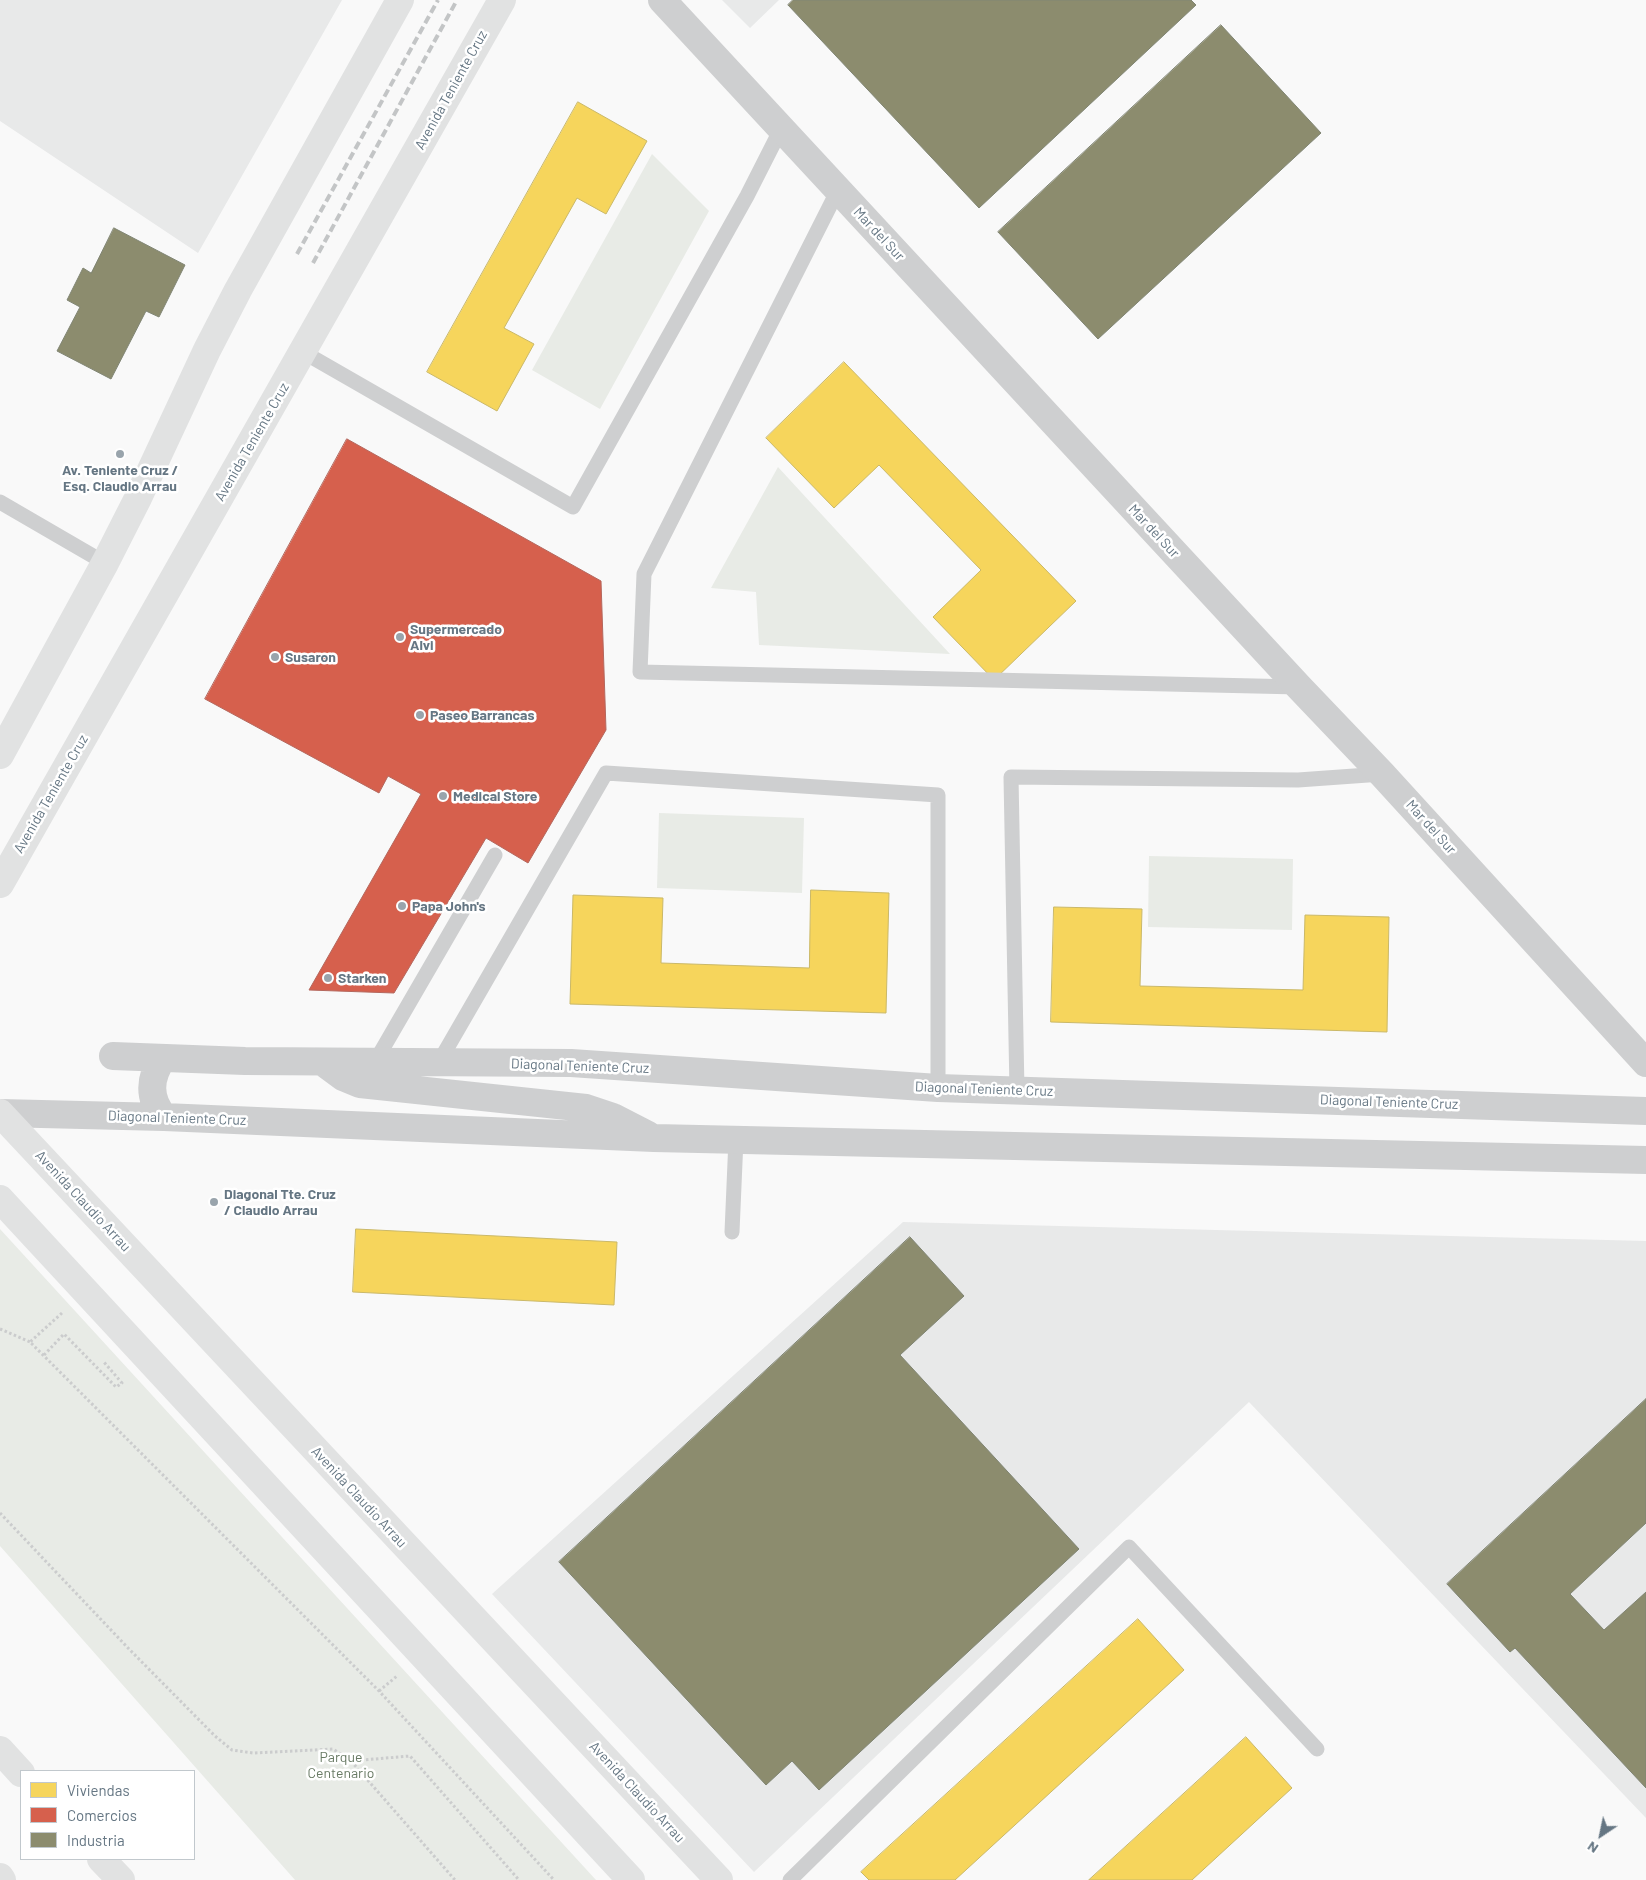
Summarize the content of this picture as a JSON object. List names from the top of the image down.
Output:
{
  "streets": {
    "main road": ["Avenida Teniente Cruz", "Avenida Claudio Arrau"],
    "street": ["Mar del Sur", "Diagonal Teniente Cruz"]
  },
  "crossings": [
    ["Diagonal Teniente Cruz", "Avenida Claudio Arrau"]
  ],
  "parks": ["Parque Centenario"],
  "places": [
    "Av. Teniente Cruz / Esq. Claudio Arrau",
    "Supermercado Alvi",
    "Susaron",
    "Paseo Barrancas",
    "Medical Store",
    "Papa John's",
    "Starken",
    "Diagonal Tte. Cruz / Claudio Arrau"
  ],
  "legend": ["Viviendas", "Comercios", "Industria"],
  "north": "bottom left"
}
